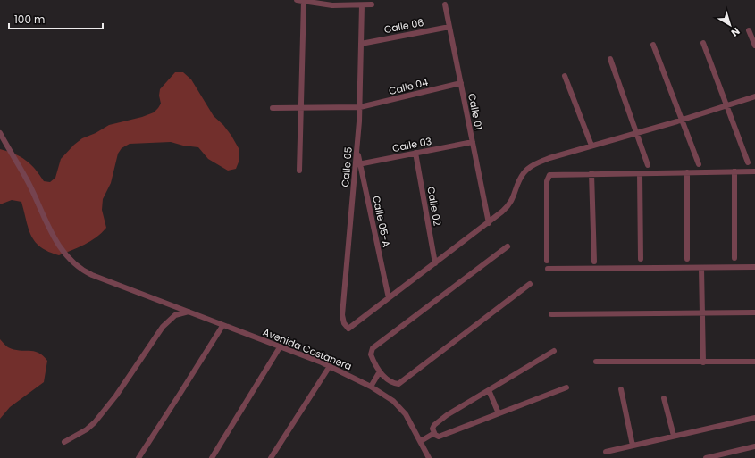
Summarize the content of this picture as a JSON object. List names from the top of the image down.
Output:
{
  "streets": {
    "street": [
      "Calle 06",
      "Calle 04",
      "Calle 01",
      "Calle 03",
      "Calle 05",
      "Calle 02",
      "Calle 05-A",
      "Avenida Costanera"
    ]
  },
  "crossings": [
    ["Calle 06", "Calle 01"],
    ["Calle 06", "Calle 05"],
    ["Calle 04", "Calle 01"],
    ["Calle 04", "Calle 05"],
    ["Calle 01", "Calle 03"],
    ["Calle 03", "Calle 05"],
    ["Calle 03", "Calle 02"],
    ["Calle 03", "Calle 05-A"],
    ["Calle 05", "Calle 05-A"]
  ],
  "scale_bar": "100 m",
  "north": "bottom right"
}
